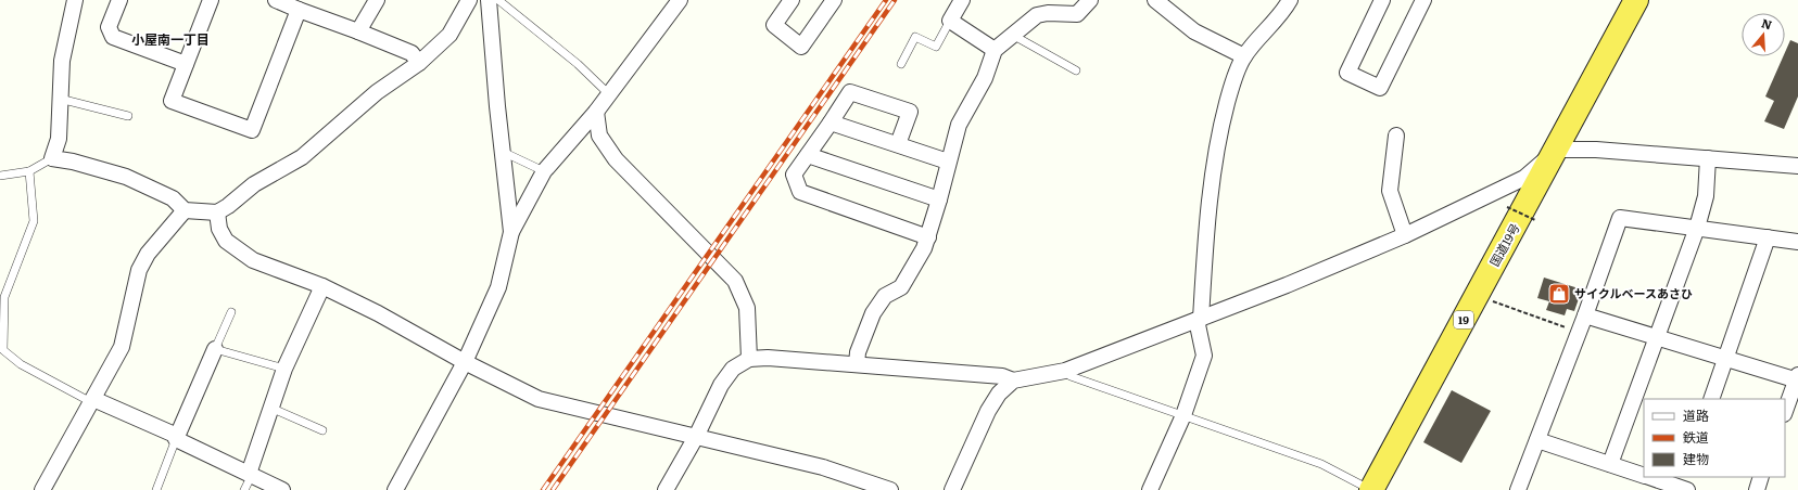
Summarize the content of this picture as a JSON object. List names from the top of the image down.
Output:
{
  "streets": {
    "highway": ["国道19号", "19"]
  },
  "districts": ["小屋南一丁目"],
  "places": {
    "shop": ["サイクルベースあさひ"]
  },
  "legend": ["道路", "鉄道", "建物"],
  "north": "top"
}
